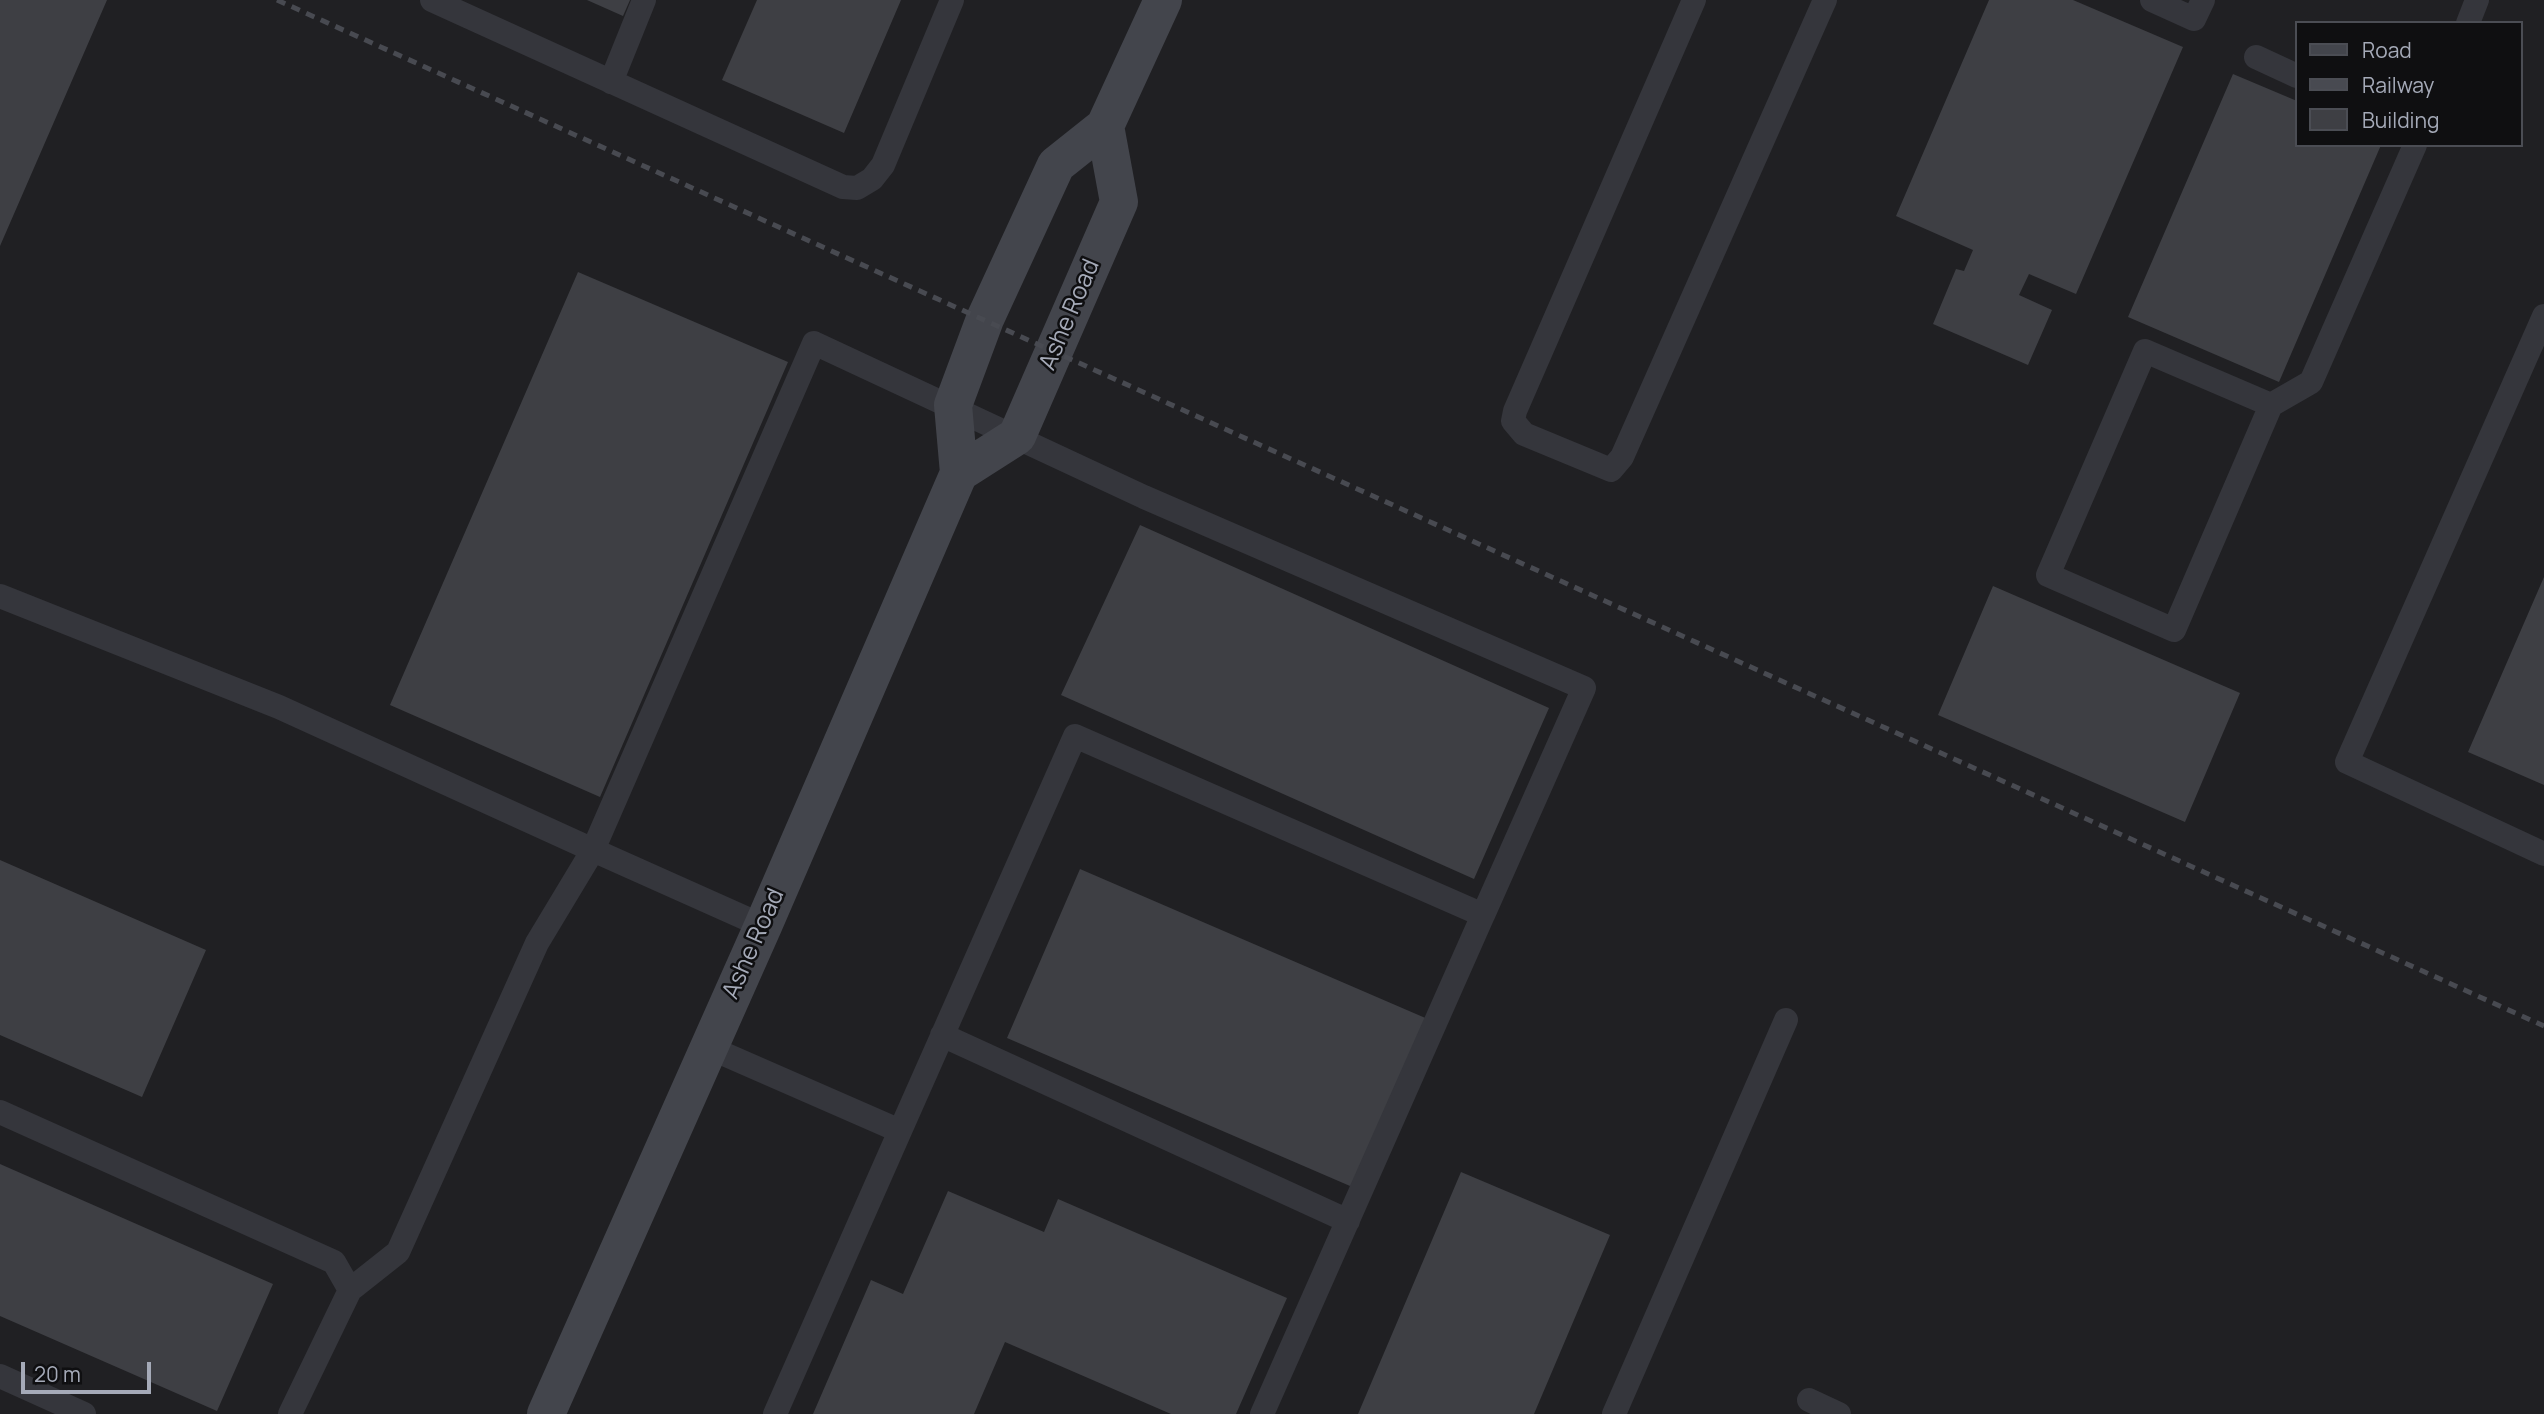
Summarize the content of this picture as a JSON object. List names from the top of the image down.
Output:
{
  "streets": {
    "street": ["Ashe Road"]
  },
  "legend": ["Road", "Railway", "Building"],
  "scale_bar": "20 m"
}
